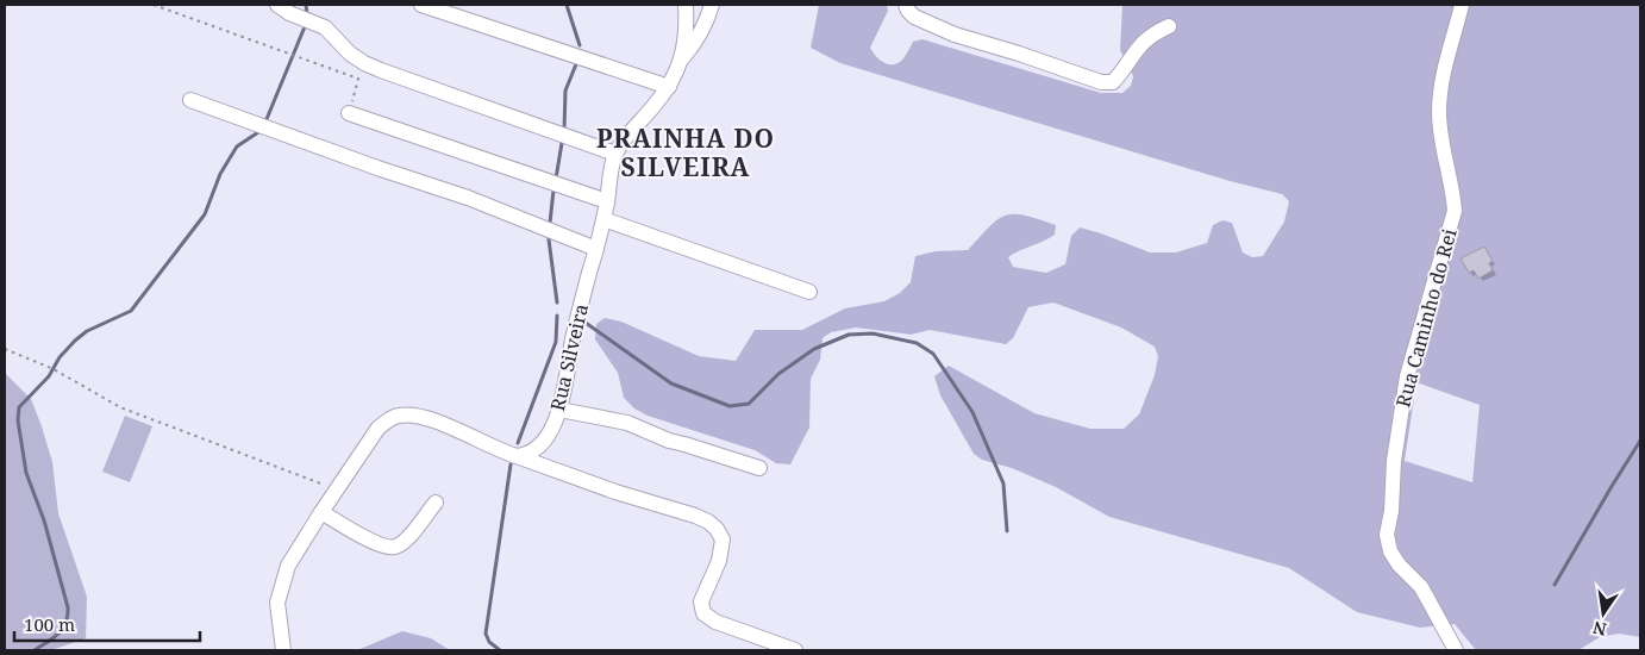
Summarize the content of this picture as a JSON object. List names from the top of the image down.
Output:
{
  "streets": {
    "street": ["Rua Caminho do Rei", "Rua Silveira"]
  },
  "districts": ["PRAINHA DO SILVEIRA"],
  "scale_bar": "100 m",
  "north": "bottom"
}
